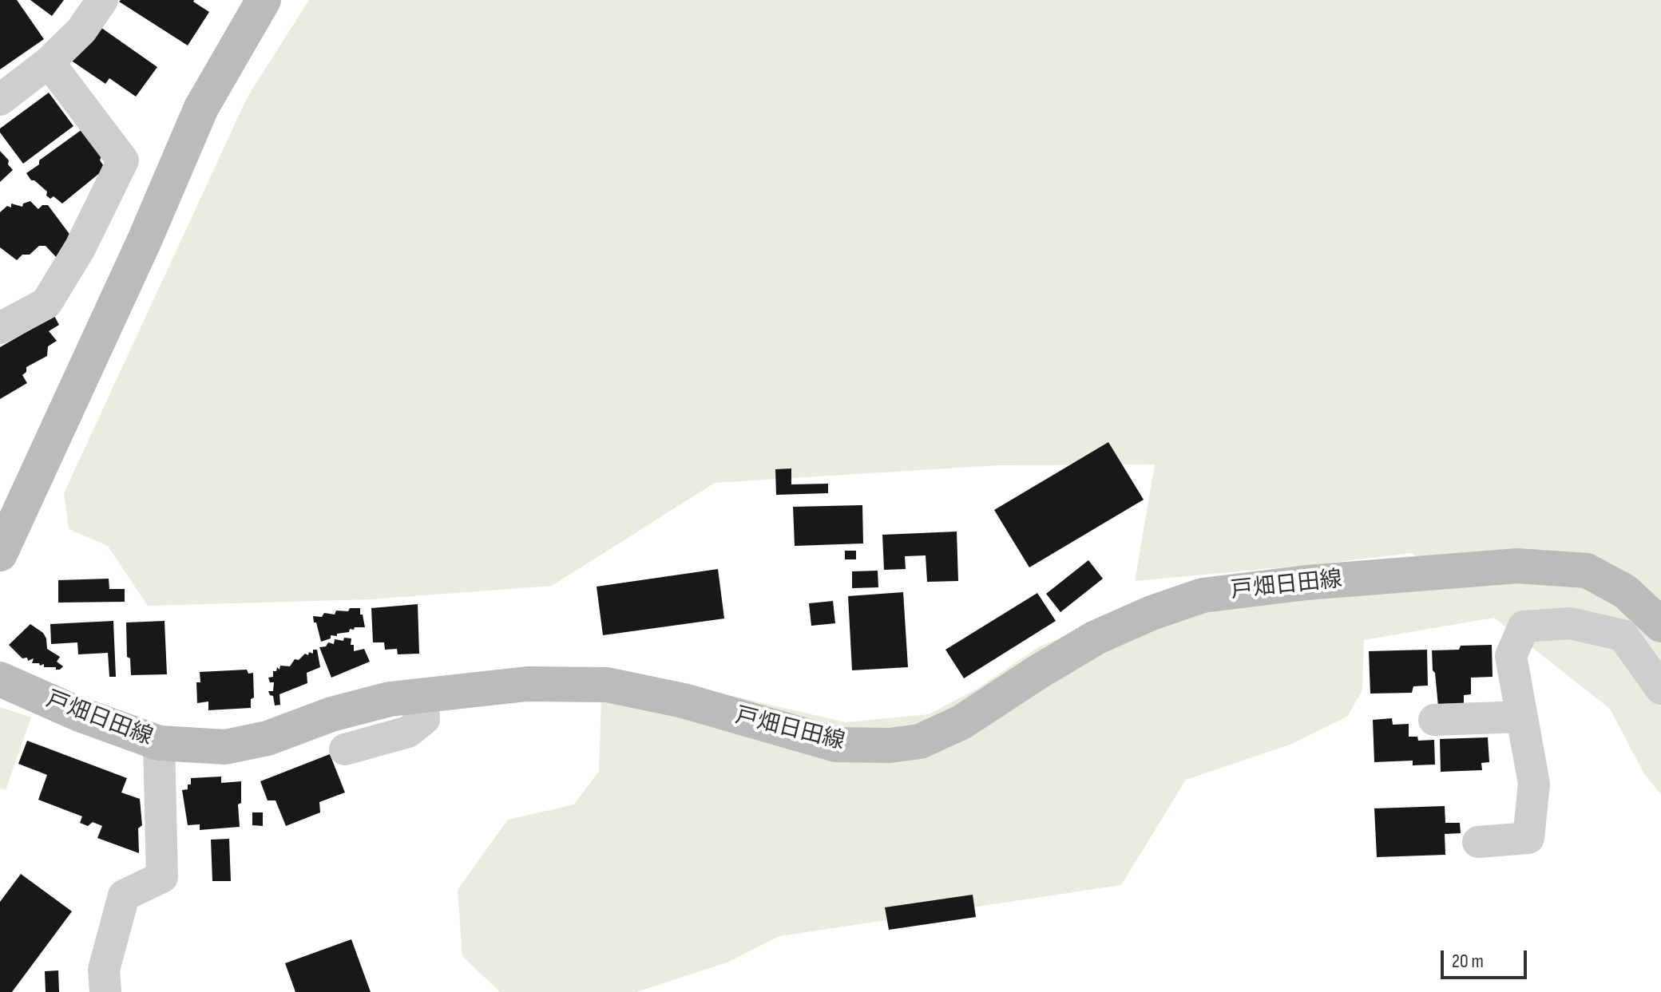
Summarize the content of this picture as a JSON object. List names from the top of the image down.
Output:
{
  "streets": {
    "main road": ["戸畑日田線"]
  },
  "scale_bar": "20 m"
}
